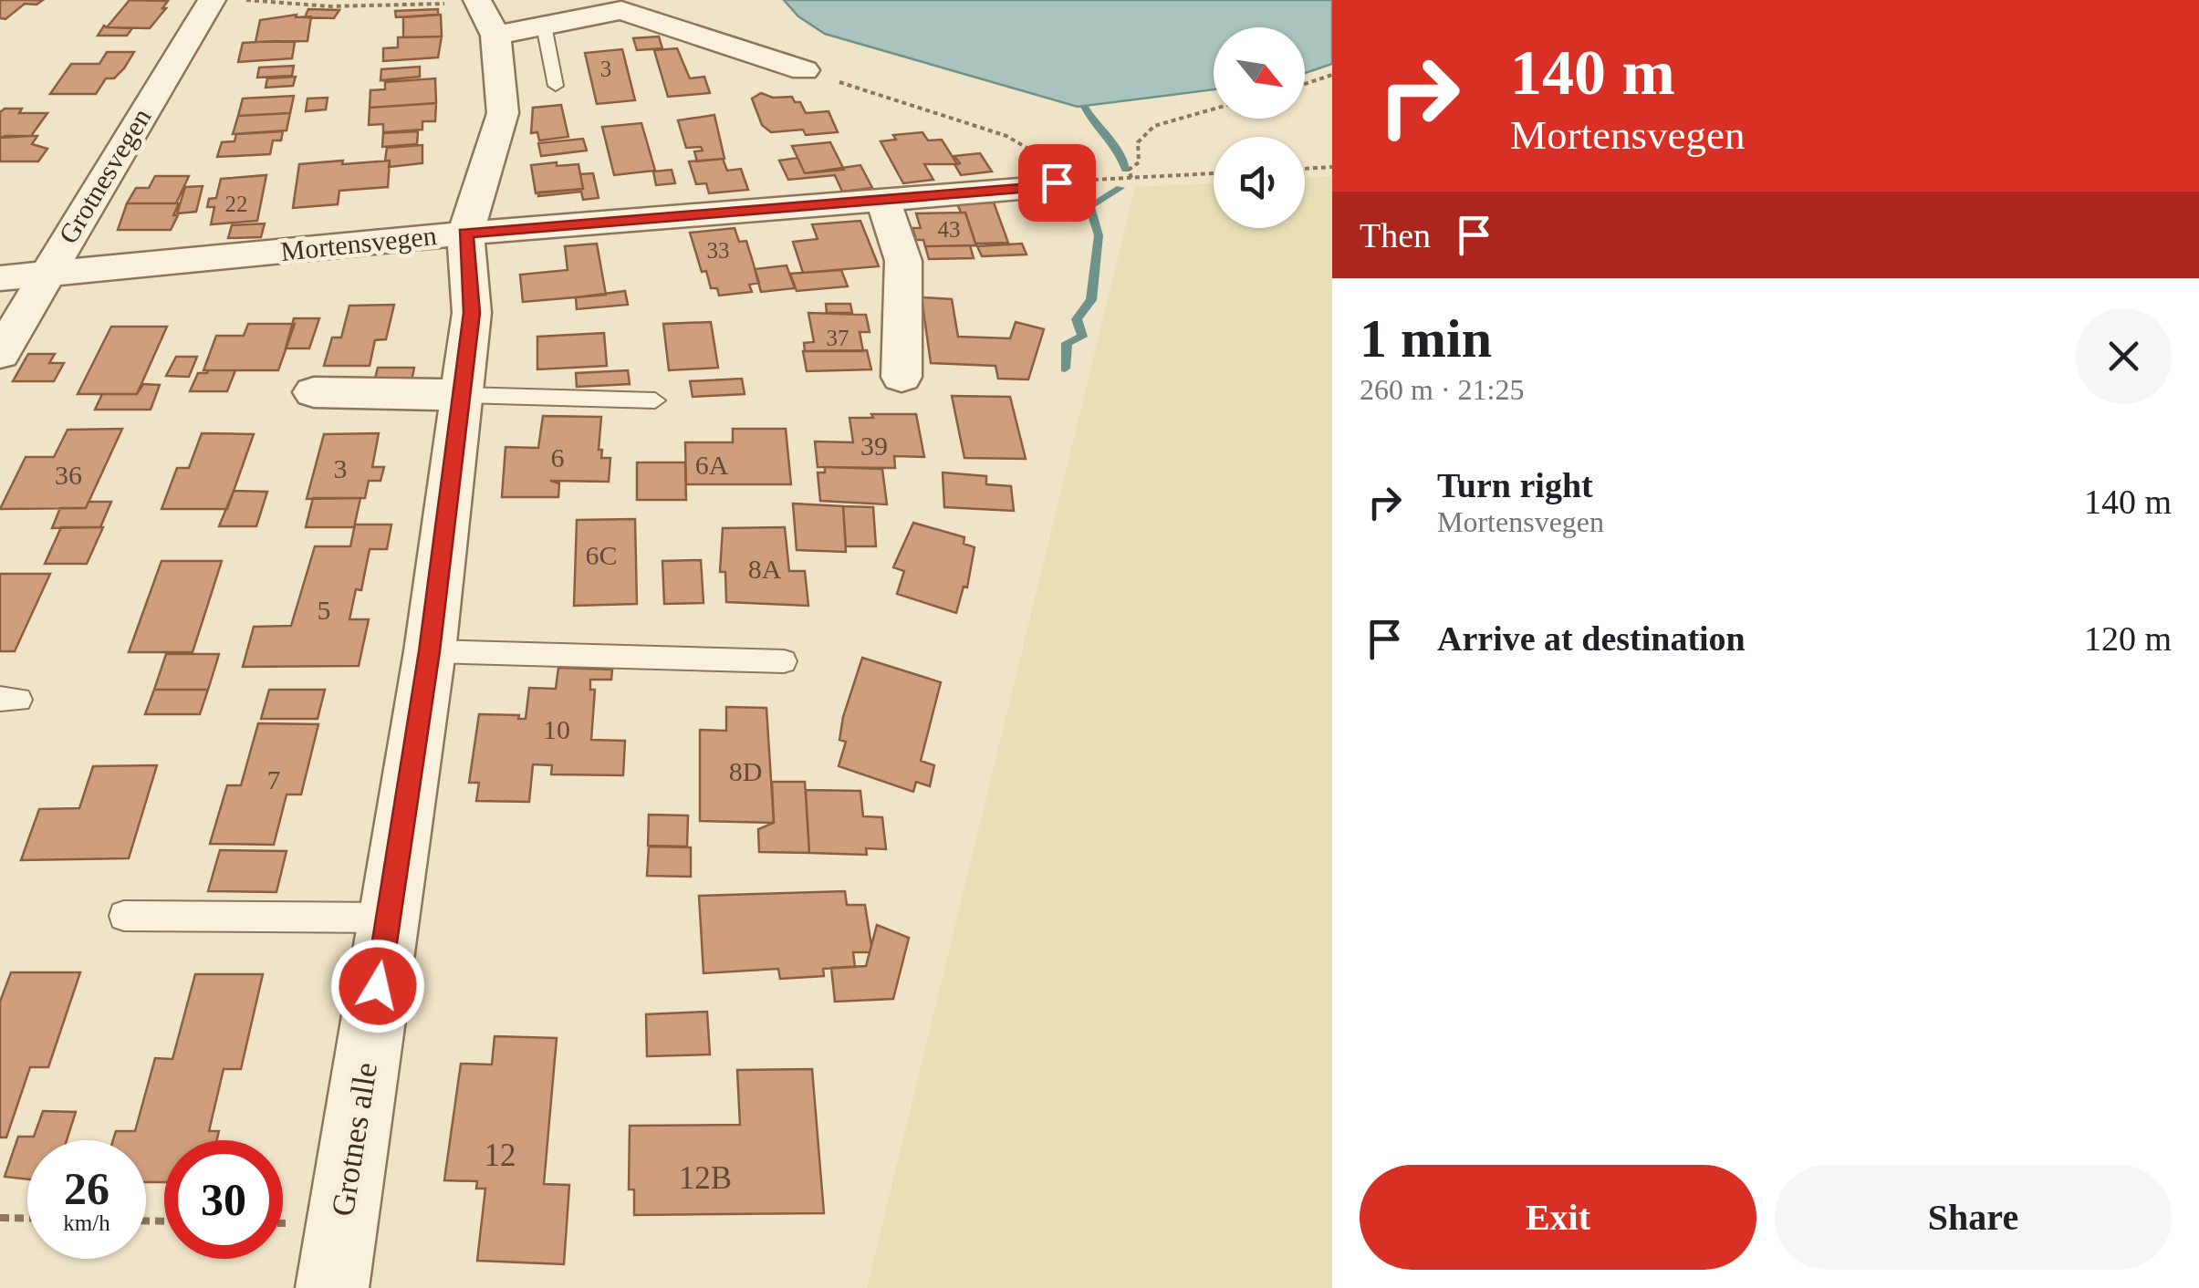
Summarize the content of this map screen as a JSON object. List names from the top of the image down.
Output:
{
  "streets": {
    "street": ["Grotnesvegen", "Mortensvegen", "Grotnes alle"]
  },
  "crossings": [
    ["Grotnesvegen", "Mortensvegen"],
    ["Mortensvegen", "Grotnes alle"]
  ],
  "house_numbers": [
    "3",
    "22",
    "43",
    "33",
    "37",
    "39",
    "6",
    "6A",
    "3",
    "36",
    "6C",
    "8A",
    "5",
    "10",
    "8D",
    "7",
    "12",
    "12B"
  ],
  "north": "bottom right",
  "page": {
    "turn": ["140 m", "Mortensvegen"],
    "then": "Then",
    "heading": ["1 min", "260 m · 21:25"],
    "list": [
      {
        "name": "Turn right",
        "note": "Mortensvegen",
        "value": "140 m"
      },
      {
        "name": "Arrive at destination",
        "value": "120 m"
      }
    ],
    "speed": "26 km/h",
    "limit": "30",
    "buttons": ["Exit", "Share"]
  }
}
